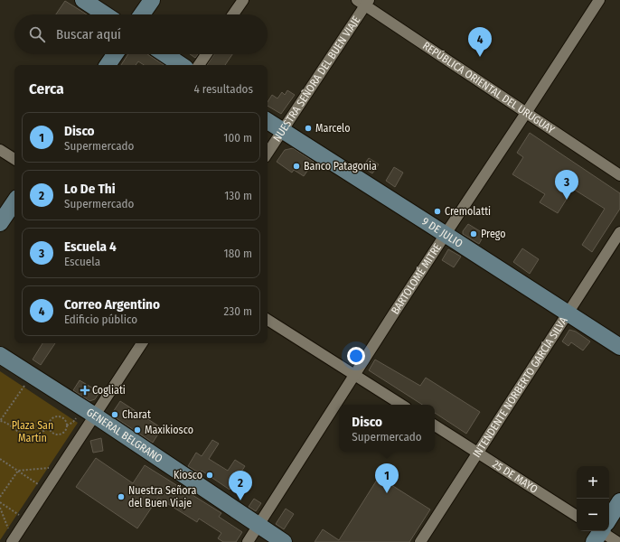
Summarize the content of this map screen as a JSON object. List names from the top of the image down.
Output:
{
  "streets": {
    "street": [
      "NUESTRA SEÑORA DEL BUEN VIAJE",
      "REPÚBLICA ORIENTAL DEL URUGUAY",
      "9 DE JULIO",
      "BARTOLOMÉ MITRE",
      "INTENDENTE NORBERTO GARCÍA SILVA",
      "GENERAL BELGRANO",
      "25 DE MAYO"
    ]
  },
  "crossings": [
    ["NUESTRA SEÑORA DEL BUEN VIAJE", "REPÚBLICA ORIENTAL DEL URUGUAY"],
    ["NUESTRA SEÑORA DEL BUEN VIAJE", "9 DE JULIO"],
    ["REPÚBLICA ORIENTAL DEL URUGUAY", "BARTOLOMÉ MITRE"],
    ["9 DE JULIO", "BARTOLOMÉ MITRE"],
    ["9 DE JULIO", "INTENDENTE NORBERTO GARCÍA SILVA"],
    ["BARTOLOMÉ MITRE", "GENERAL BELGRANO"],
    ["INTENDENTE NORBERTO GARCÍA SILVA", "25 DE MAYO"]
  ],
  "parks": ["Plaza San Martín"],
  "places": {
    "other": [
      "Marcelo",
      "Banco Patagonia",
      "Cremolatti",
      "Prego",
      "Charat",
      "Maxikiosco",
      "Kiosco",
      "Nuestra Señora del Buen Viaje"
    ],
    "health": ["Cogliati"]
  },
  "page": {
    "search": "Buscar aquí",
    "pins": [
      "4",
      "3",
      "1",
      "2"
    ],
    "heading": ["Cerca", "4 resultados"],
    "list": [
      {
        "mark": "1",
        "name": "Disco",
        "note": "Supermercado",
        "value": "100 m"
      },
      {
        "mark": "2",
        "name": "Lo De Thi",
        "note": "Supermercado",
        "value": "130 m"
      },
      {
        "mark": "3",
        "name": "Escuela 4",
        "note": "Escuela",
        "value": "180 m"
      },
      {
        "mark": "4",
        "name": "Correo Argentino",
        "note": "Edificio público",
        "value": "230 m"
      }
    ],
    "popup": ["Disco", "Supermercado"],
    "map_buttons": ["+", "−"]
  }
}
